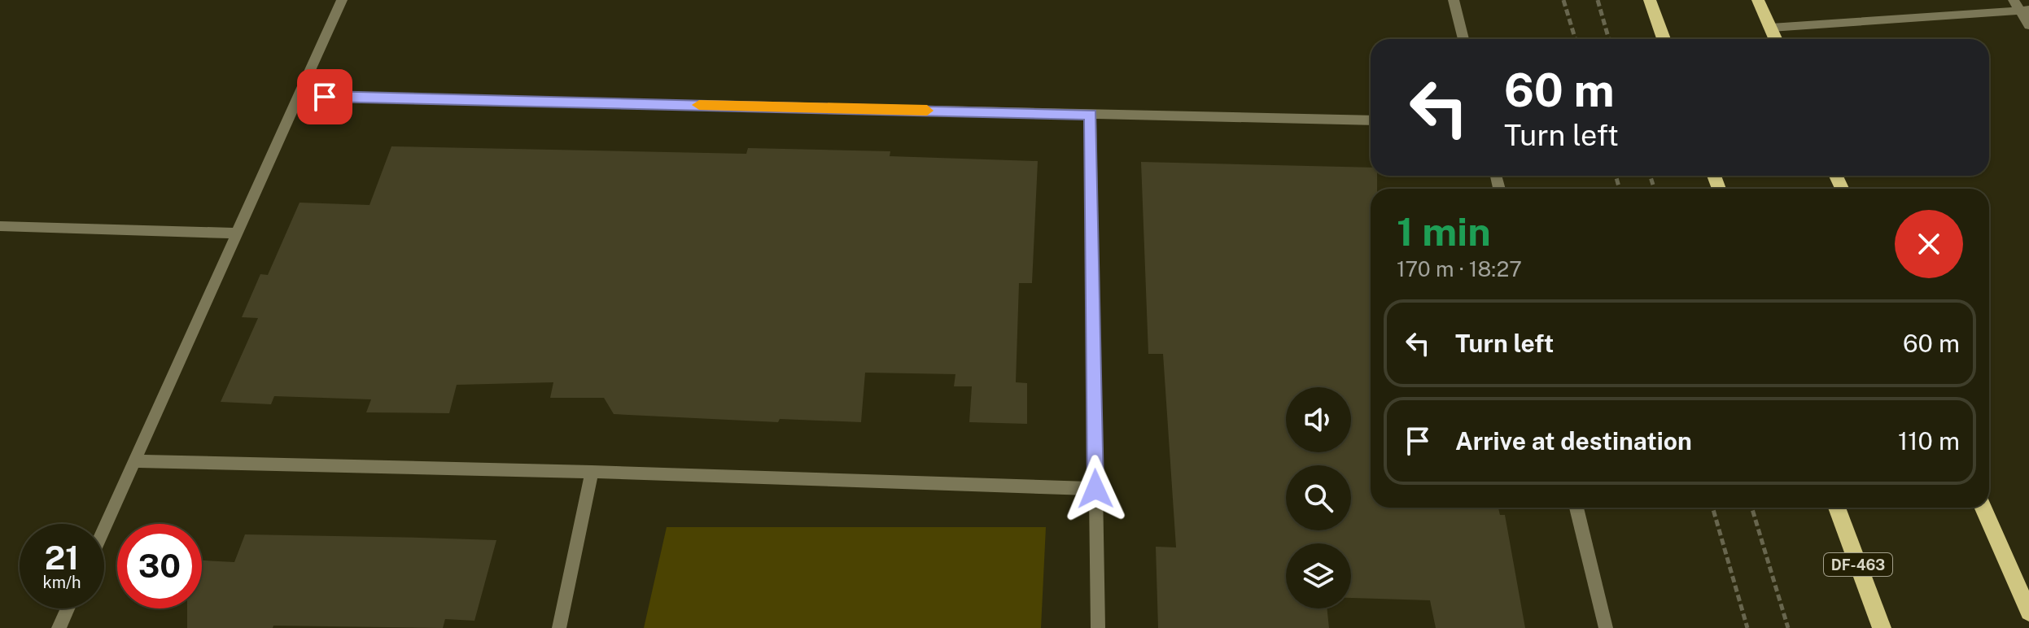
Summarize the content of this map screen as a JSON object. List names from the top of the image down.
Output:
{
  "streets": {
    "main road": ["DF-463"]
  },
  "page": {
    "turn": ["60 m", "Turn left"],
    "heading": ["1 min", "170 m · 18:27"],
    "list": [
      {
        "name": "Turn left",
        "value": "60 m"
      },
      {
        "name": "Arrive at destination",
        "value": "110 m"
      }
    ],
    "speed": "21 km/h",
    "limit": "30"
  }
}
